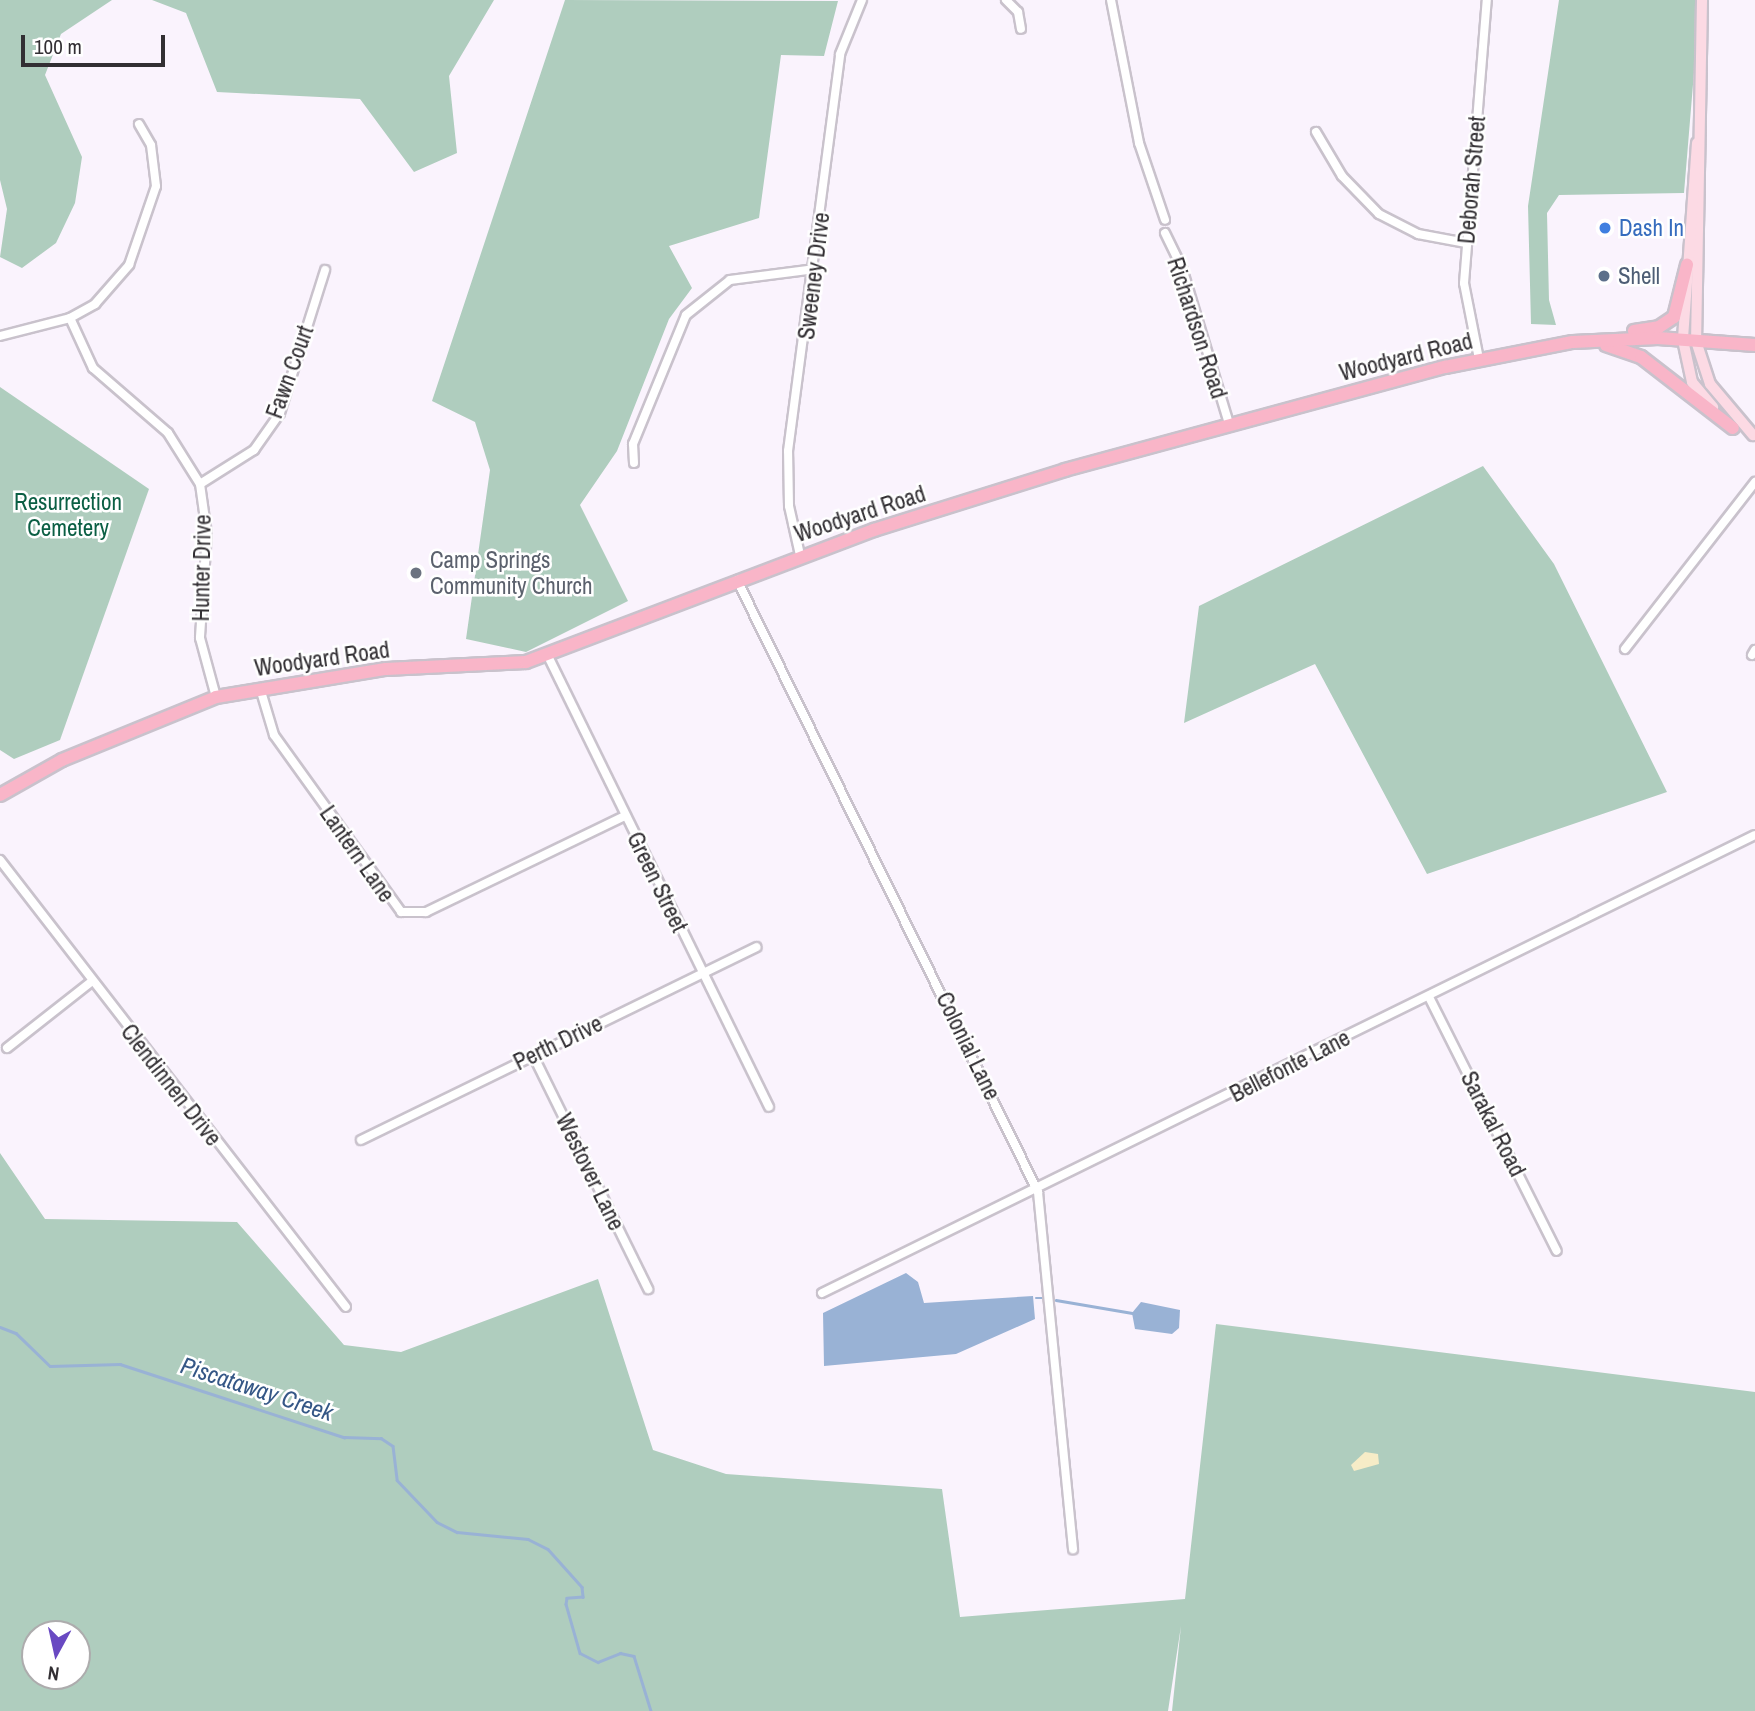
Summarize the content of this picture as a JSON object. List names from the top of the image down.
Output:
{
  "streets": {
    "main road": ["Woodyard Road"],
    "street": [
      "Deborah Street",
      "Sweeney Drive",
      "Richardson Road",
      "Fawn Court",
      "Hunter Drive",
      "Lantern Lane",
      "Green Street",
      "Perth Drive",
      "Colonial Lane",
      "Bellefonte Lane",
      "Clendinnen Drive",
      "Sarakal Road",
      "Westover Lane"
    ]
  },
  "crossings": [
    ["Deborah Street", "Woodyard Road"],
    ["Sweeney Drive", "Woodyard Road"],
    ["Richardson Road", "Woodyard Road"],
    ["Woodyard Road", "Hunter Drive"],
    ["Woodyard Road", "Lantern Lane"],
    ["Woodyard Road", "Green Street"],
    ["Woodyard Road", "Colonial Lane"],
    ["Fawn Court", "Hunter Drive"],
    ["Lantern Lane", "Green Street"],
    ["Green Street", "Perth Drive"],
    ["Perth Drive", "Westover Lane"],
    ["Colonial Lane", "Bellefonte Lane"],
    ["Bellefonte Lane", "Sarakal Road"]
  ],
  "water": ["Piscataway Creek"],
  "parks": ["Resurrection Cemetery"],
  "places": ["Dash In", "Shell", "Camp Springs Community Church"],
  "scale_bar": "100 m",
  "north": "bottom"
}
